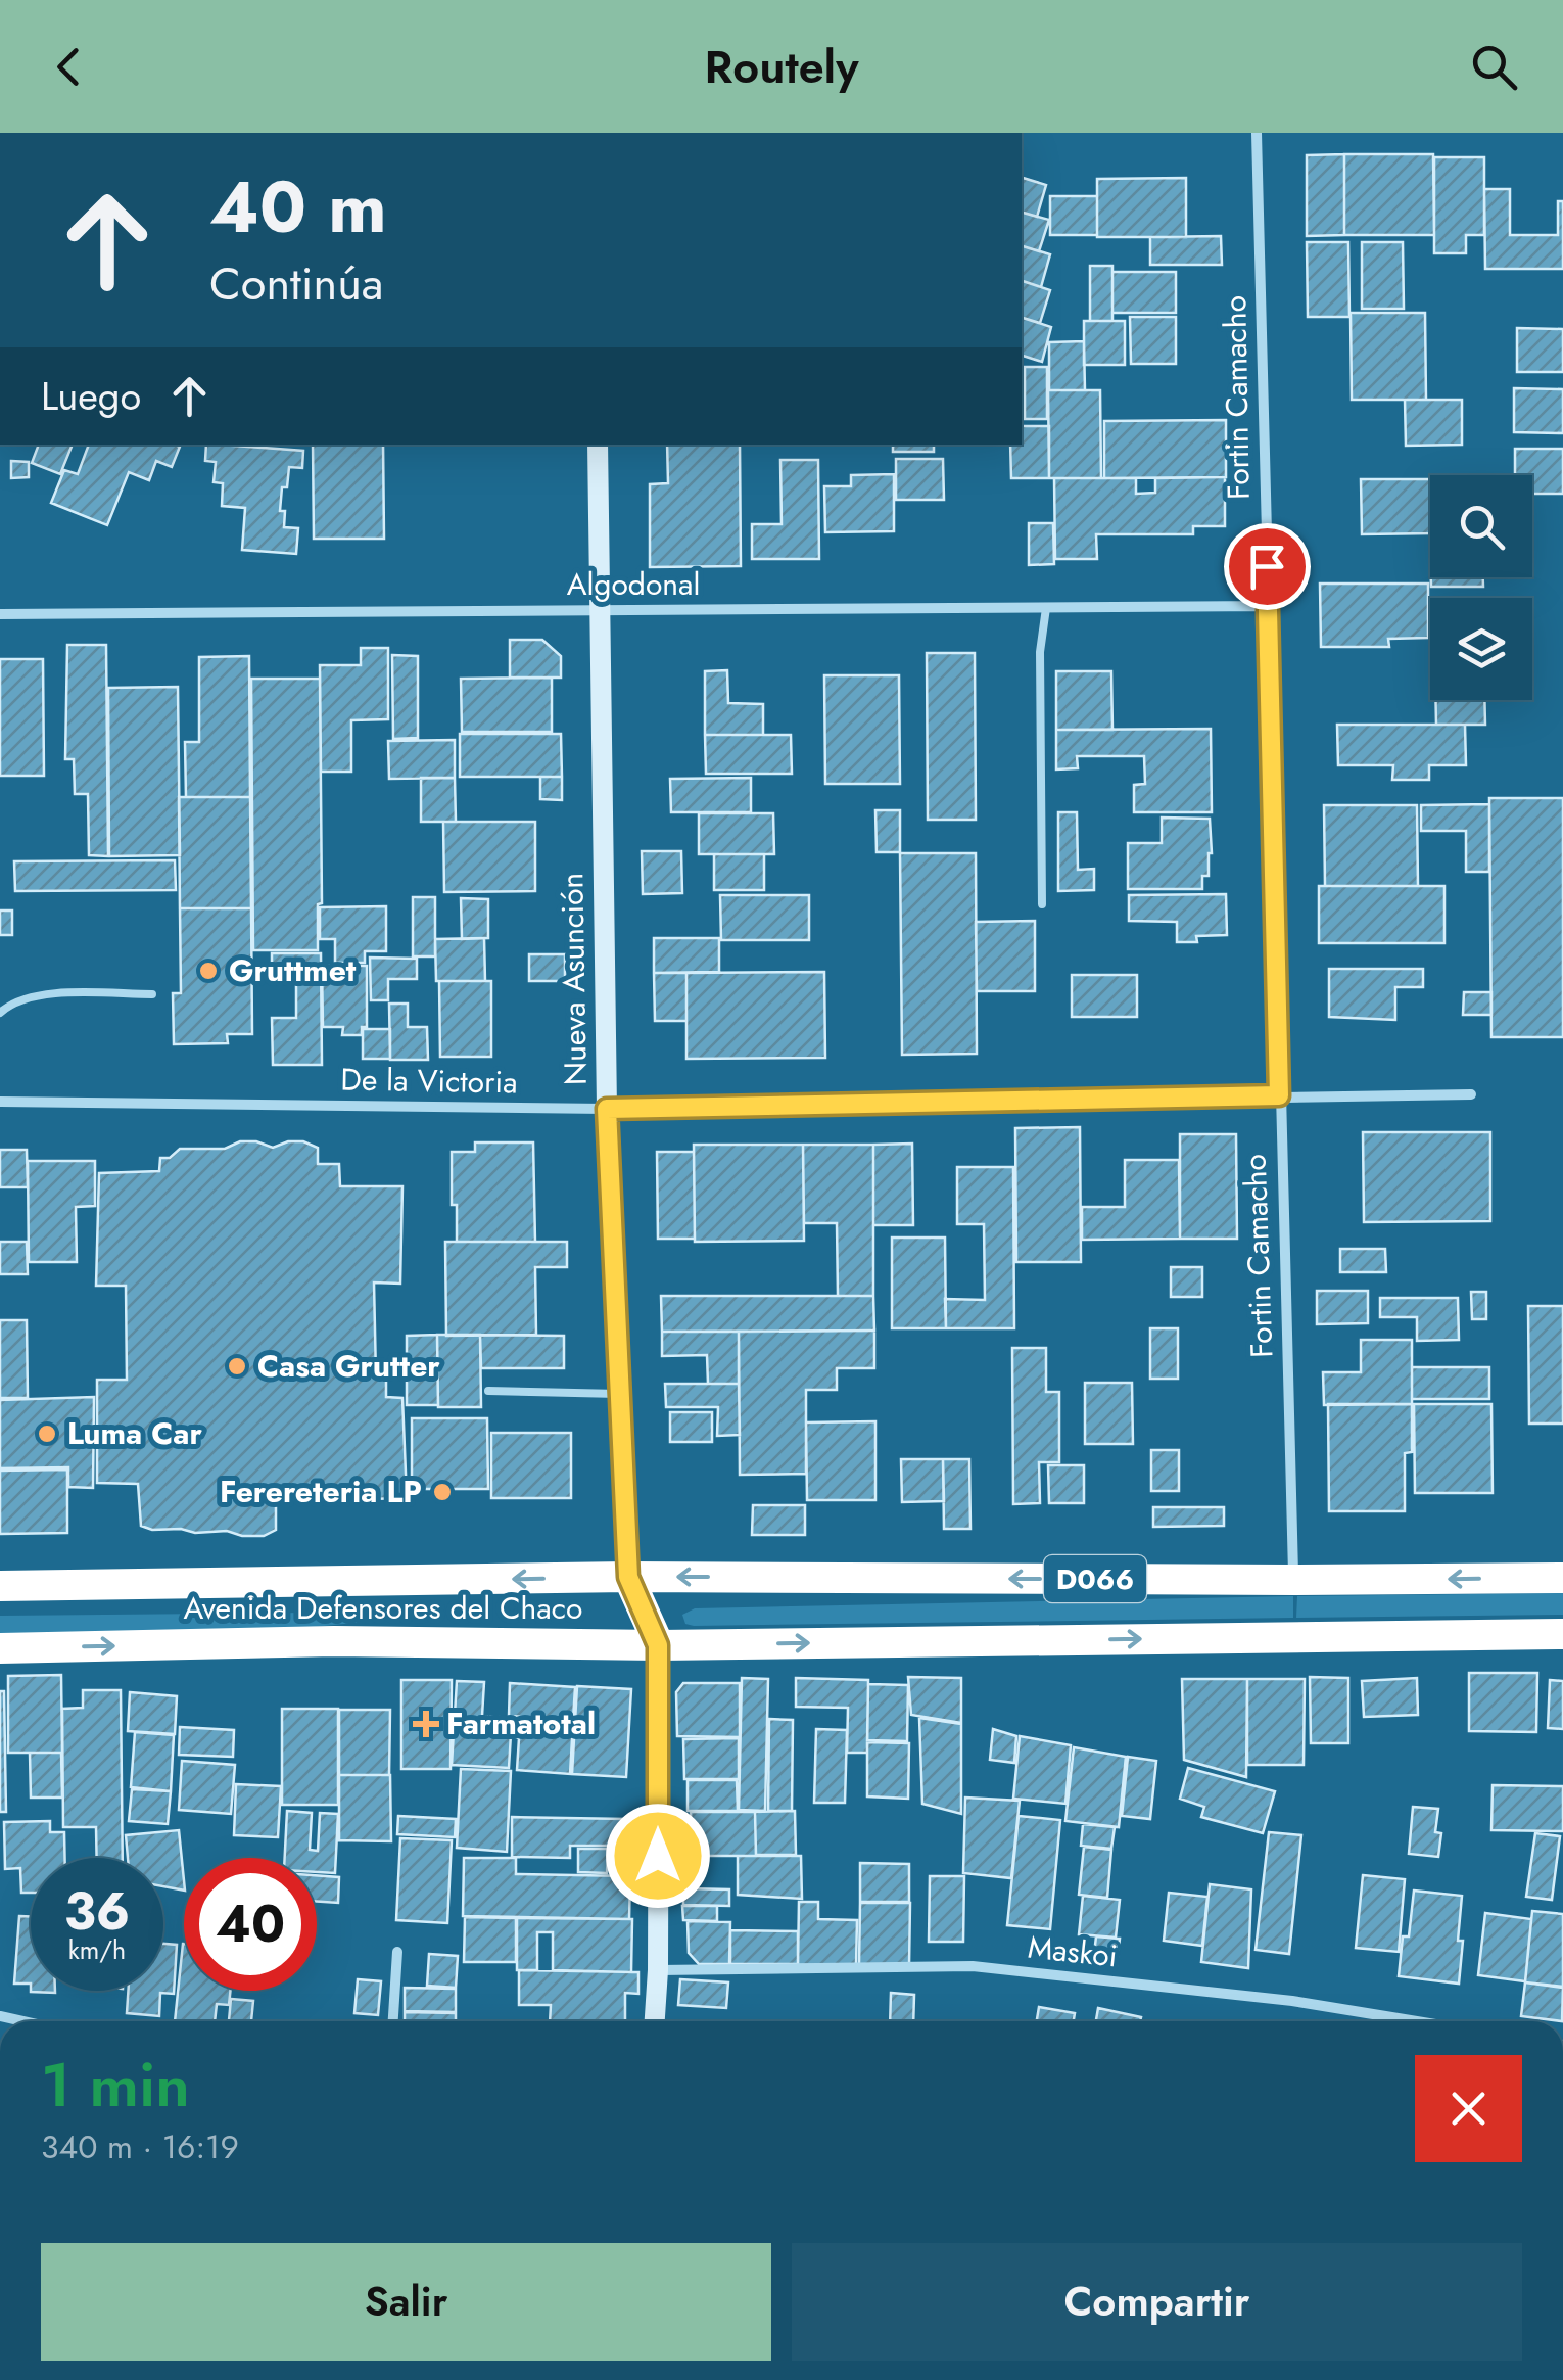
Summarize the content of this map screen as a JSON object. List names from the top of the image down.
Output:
{
  "streets": {
    "highway": ["D066", "Avenida Defensores del Chaco"],
    "street": [
      "Fortin Camacho",
      "Algodonal",
      "Nueva Asunción",
      "De la Victoria",
      "Maskoi"
    ]
  },
  "crossings": [
    ["Fortin Camacho", "Algodonal"],
    ["Fortin Camacho", "De la Victoria"],
    ["Fortin Camacho", "Avenida Defensores del Chaco"],
    ["Algodonal", "Nueva Asunción"],
    ["Nueva Asunción", "De la Victoria"],
    ["Nueva Asunción", "Avenida Defensores del Chaco"]
  ],
  "places": {
    "other": [
      "Gruttmet",
      "Casa Grutter",
      "Luma Car",
      "Ferereteria LP"
    ],
    "health": ["Farmatotal"]
  },
  "page": {
    "header": "Routely",
    "turn": ["40 m", "Continúa"],
    "then": "Luego",
    "speed": "36 km/h",
    "limit": "40",
    "heading": ["1 min", "340 m · 16:19"],
    "buttons": ["Salir", "Compartir"]
  }
}
